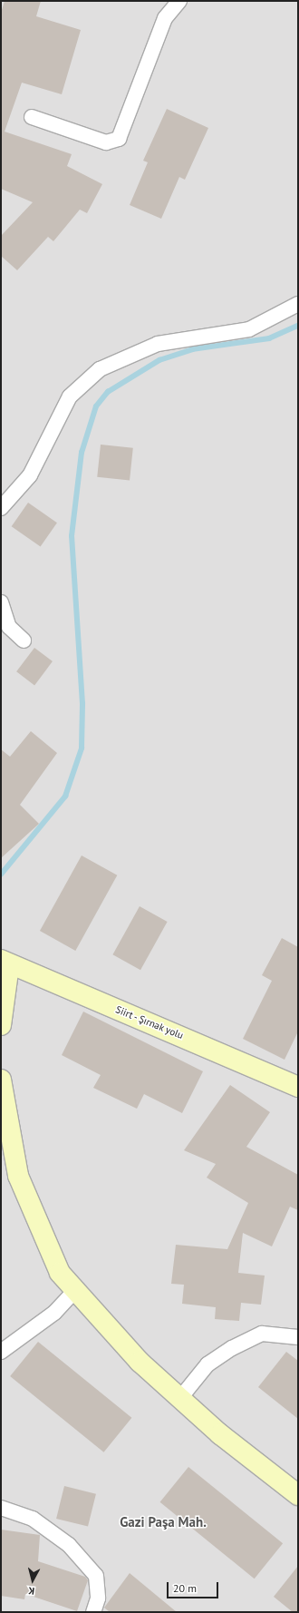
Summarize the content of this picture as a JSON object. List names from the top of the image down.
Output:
{
  "streets": {
    "street": ["Siirt - Şırnak yolu"]
  },
  "districts": ["Gazi Paşa Mah."],
  "scale_bar": "20 m",
  "north": "bottom"
}
